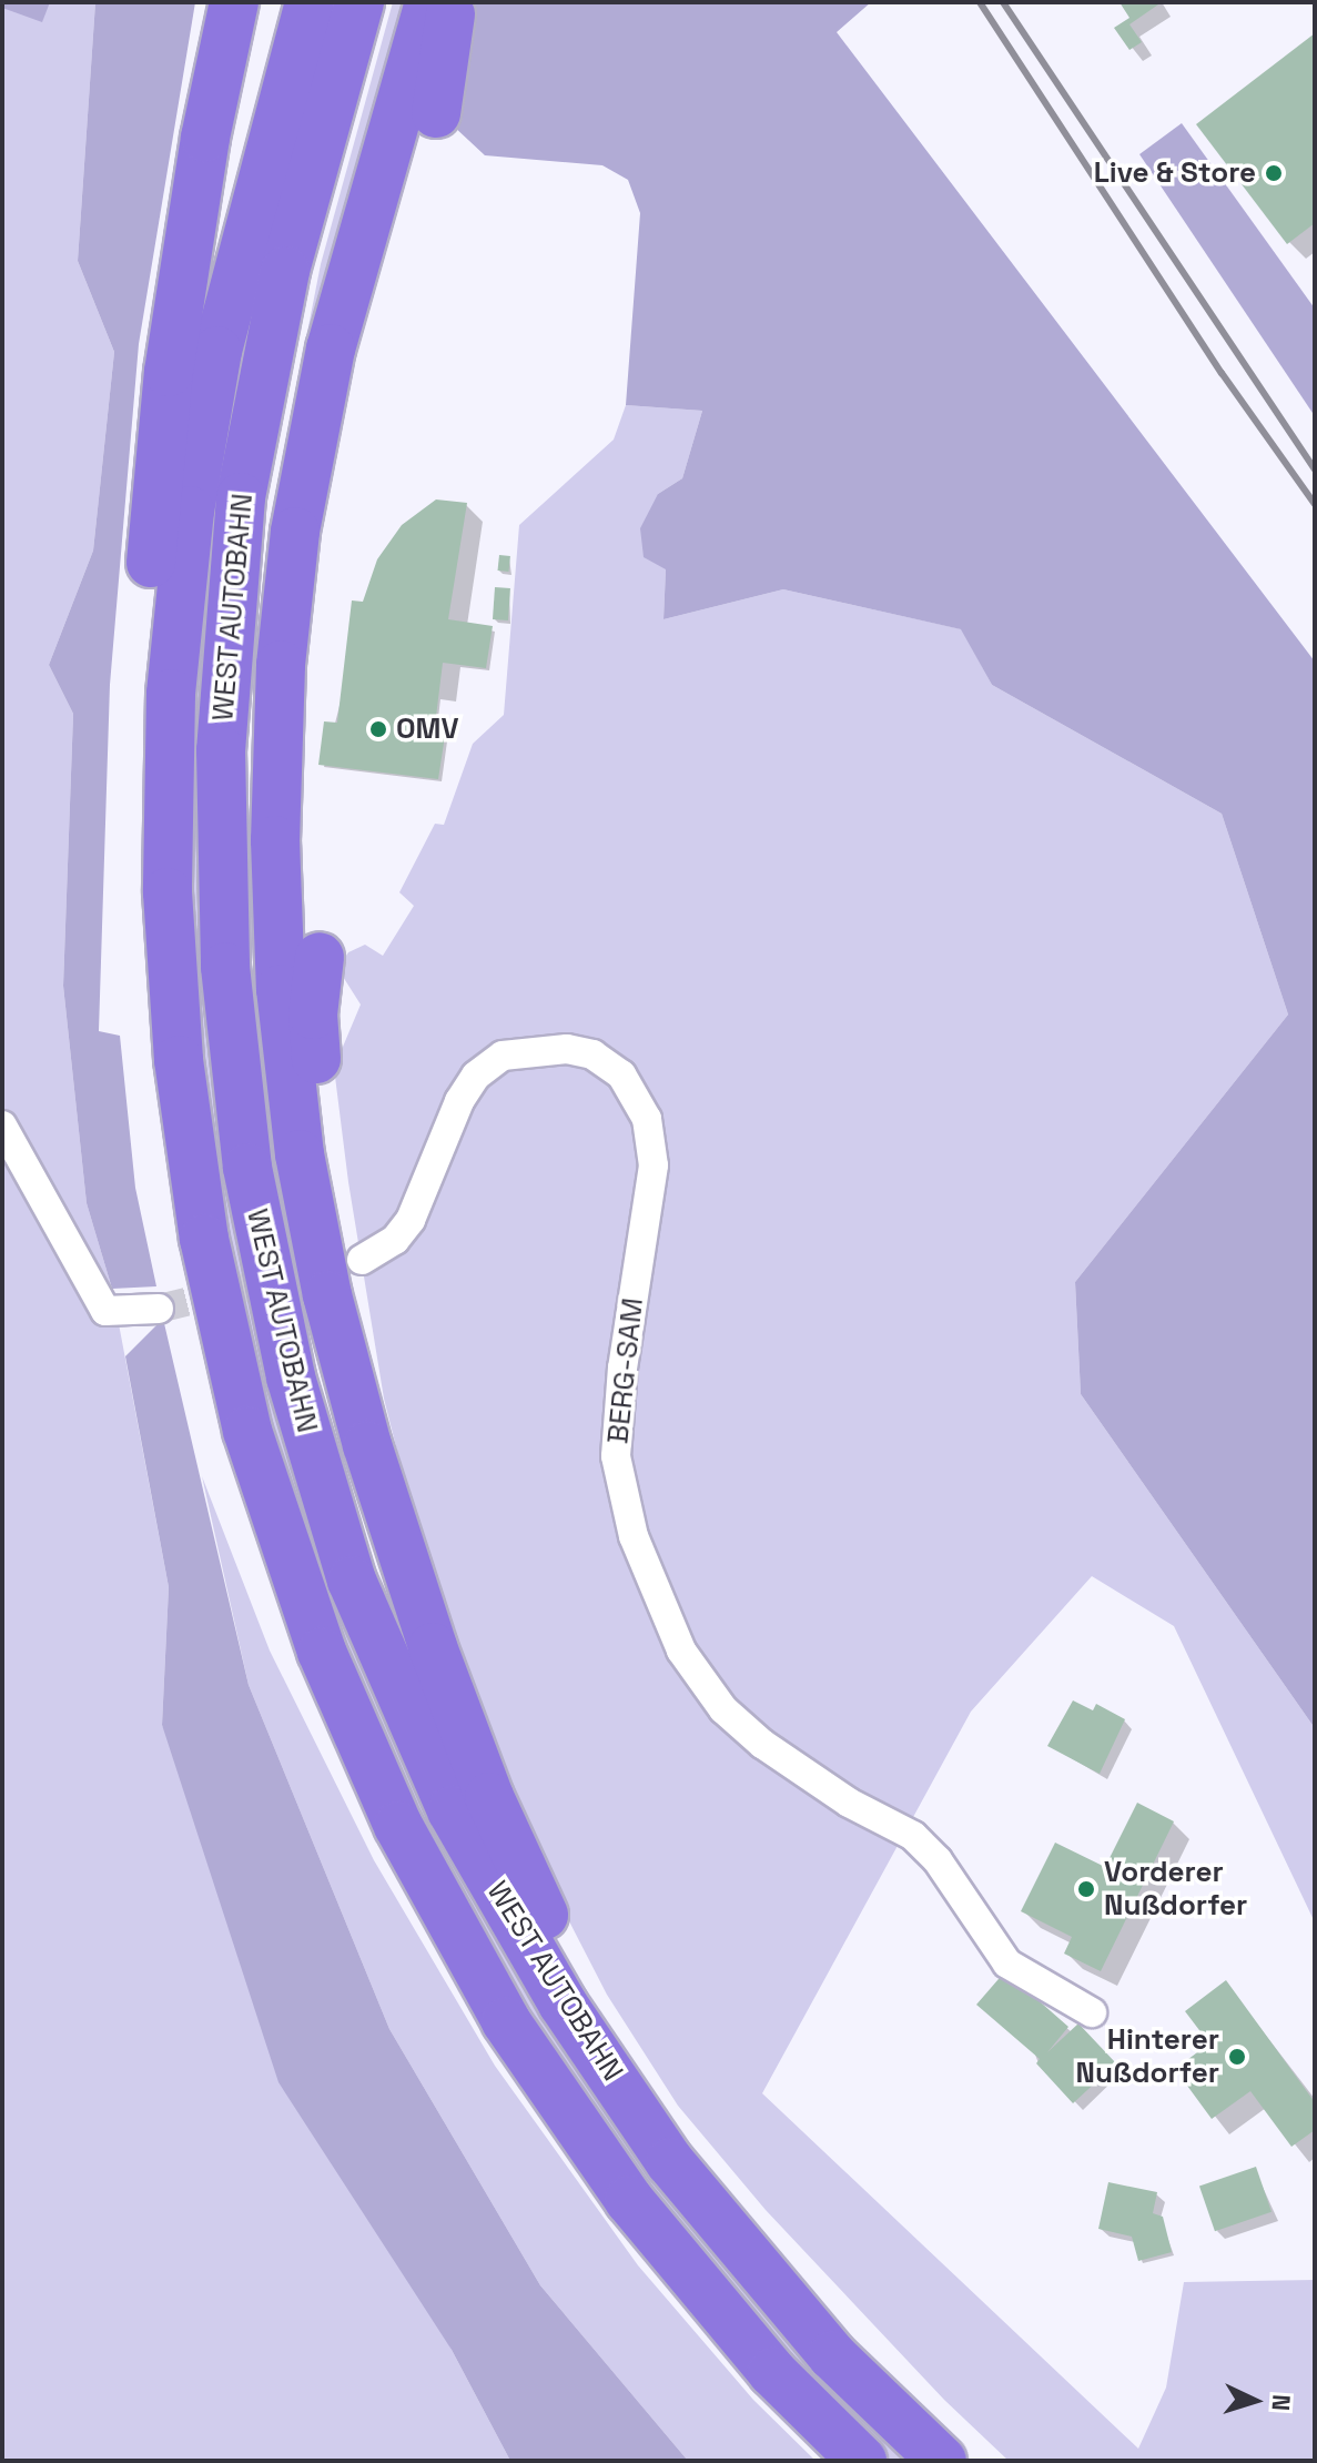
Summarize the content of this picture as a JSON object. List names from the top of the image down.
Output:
{
  "streets": {
    "highway": ["WEST AUTOBAHN"],
    "street": ["BERG-SAM"]
  },
  "places": [
    "Live & Store",
    "OMV",
    "Vorderer Nußdorfer",
    "Hinterer Nußdorfer"
  ],
  "north": "right"
}
